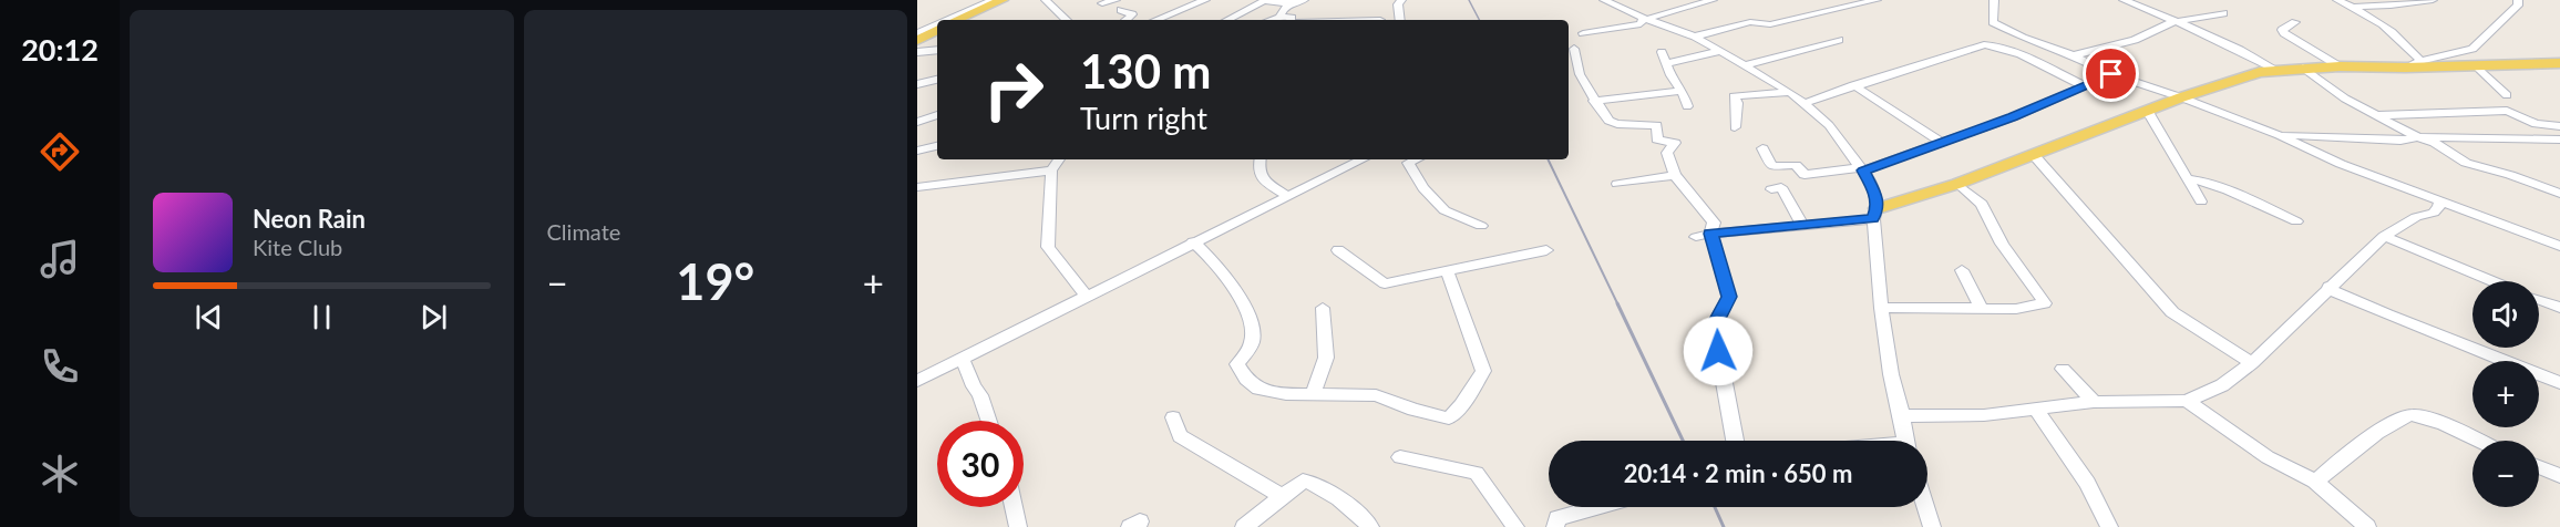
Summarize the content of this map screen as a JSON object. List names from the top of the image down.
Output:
{
  "page": {
    "tabs": "20:12",
    "tile": "Climate",
    "turn": ["130 m", "Turn right"],
    "song": ["Neon Rain", "Kite Club"],
    "heat": ["−", "19°", "+"],
    "map_buttons": ["+", "−"],
    "limit": "30",
    "trip": "20:14 · 2 min · 650 m"
  }
}
